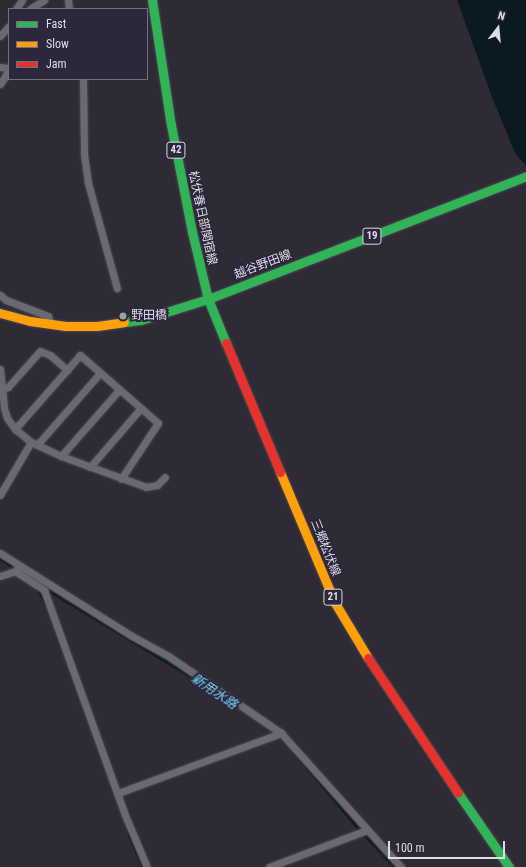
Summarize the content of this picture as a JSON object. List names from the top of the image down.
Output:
{
  "streets": {
    "main road": [
      "42",
      "松伏春日部関宿線",
      "19",
      "越谷野田線",
      "三郷松伏線",
      "21"
    ]
  },
  "crossings": [
    ["松伏春日部関宿線", "越谷野田線"],
    ["松伏春日部関宿線", "三郷松伏線"],
    ["越谷野田線", "三郷松伏線"]
  ],
  "water": ["新用水路"],
  "places": ["野田橋"],
  "legend": ["Fast", "Slow", "Jam"],
  "scale_bar": "100 m",
  "north": "top"
}
